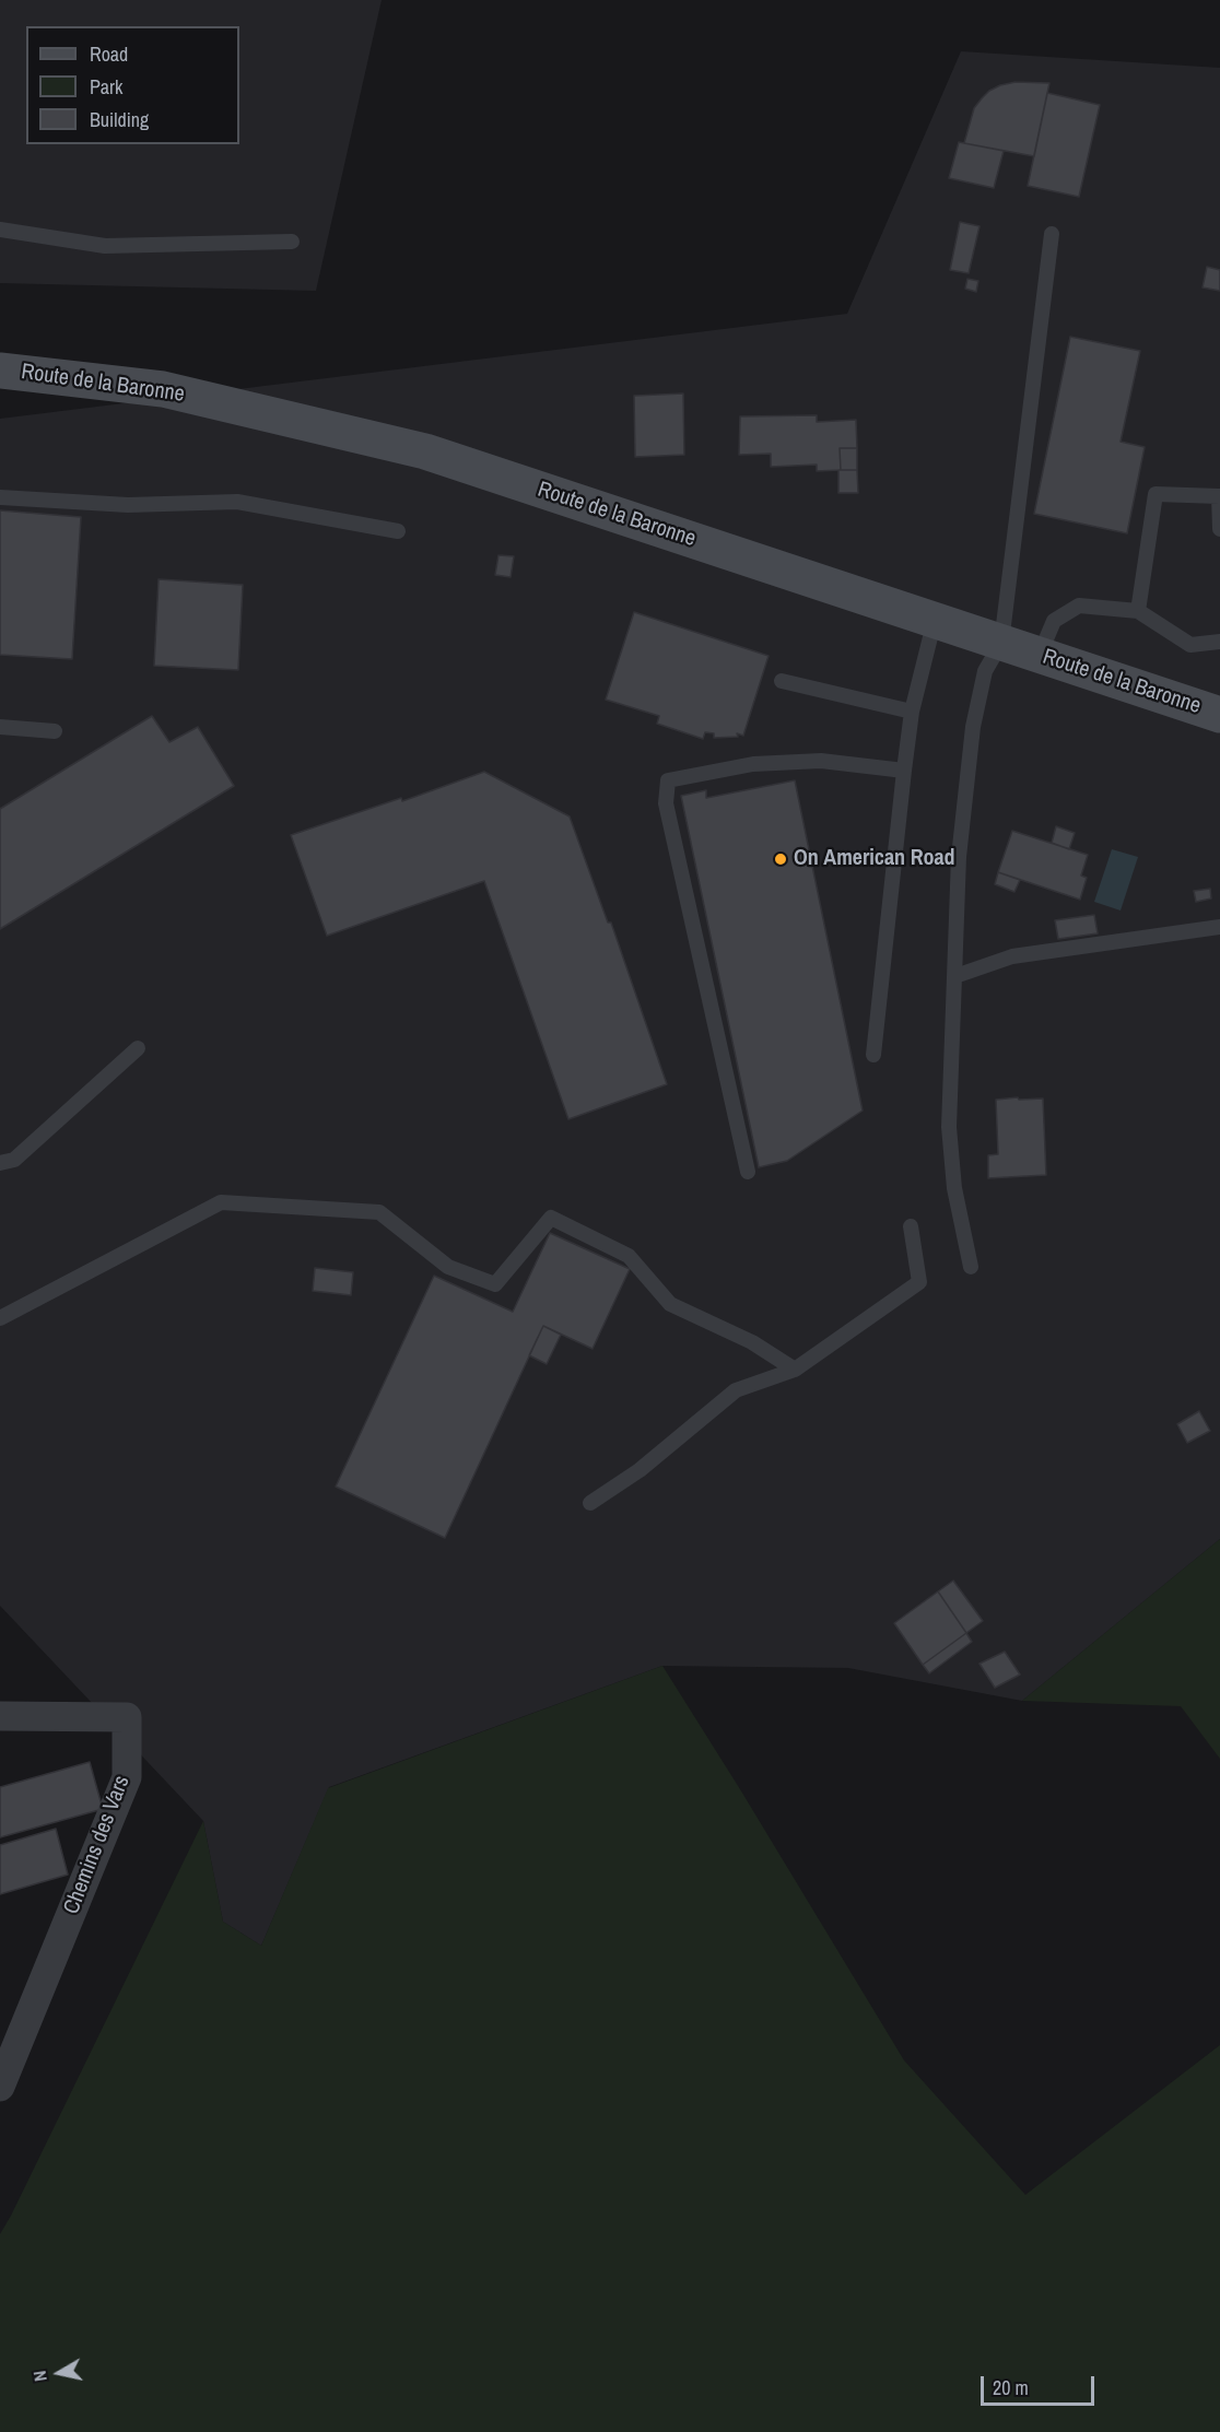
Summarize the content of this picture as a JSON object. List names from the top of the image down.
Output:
{
  "streets": {
    "main road": ["Route de la Baronne"],
    "street": ["Chemins des Vars"]
  },
  "places": ["On American Road"],
  "legend": ["Road", "Park", "Building"],
  "scale_bar": "20 m",
  "north": "left"
}
